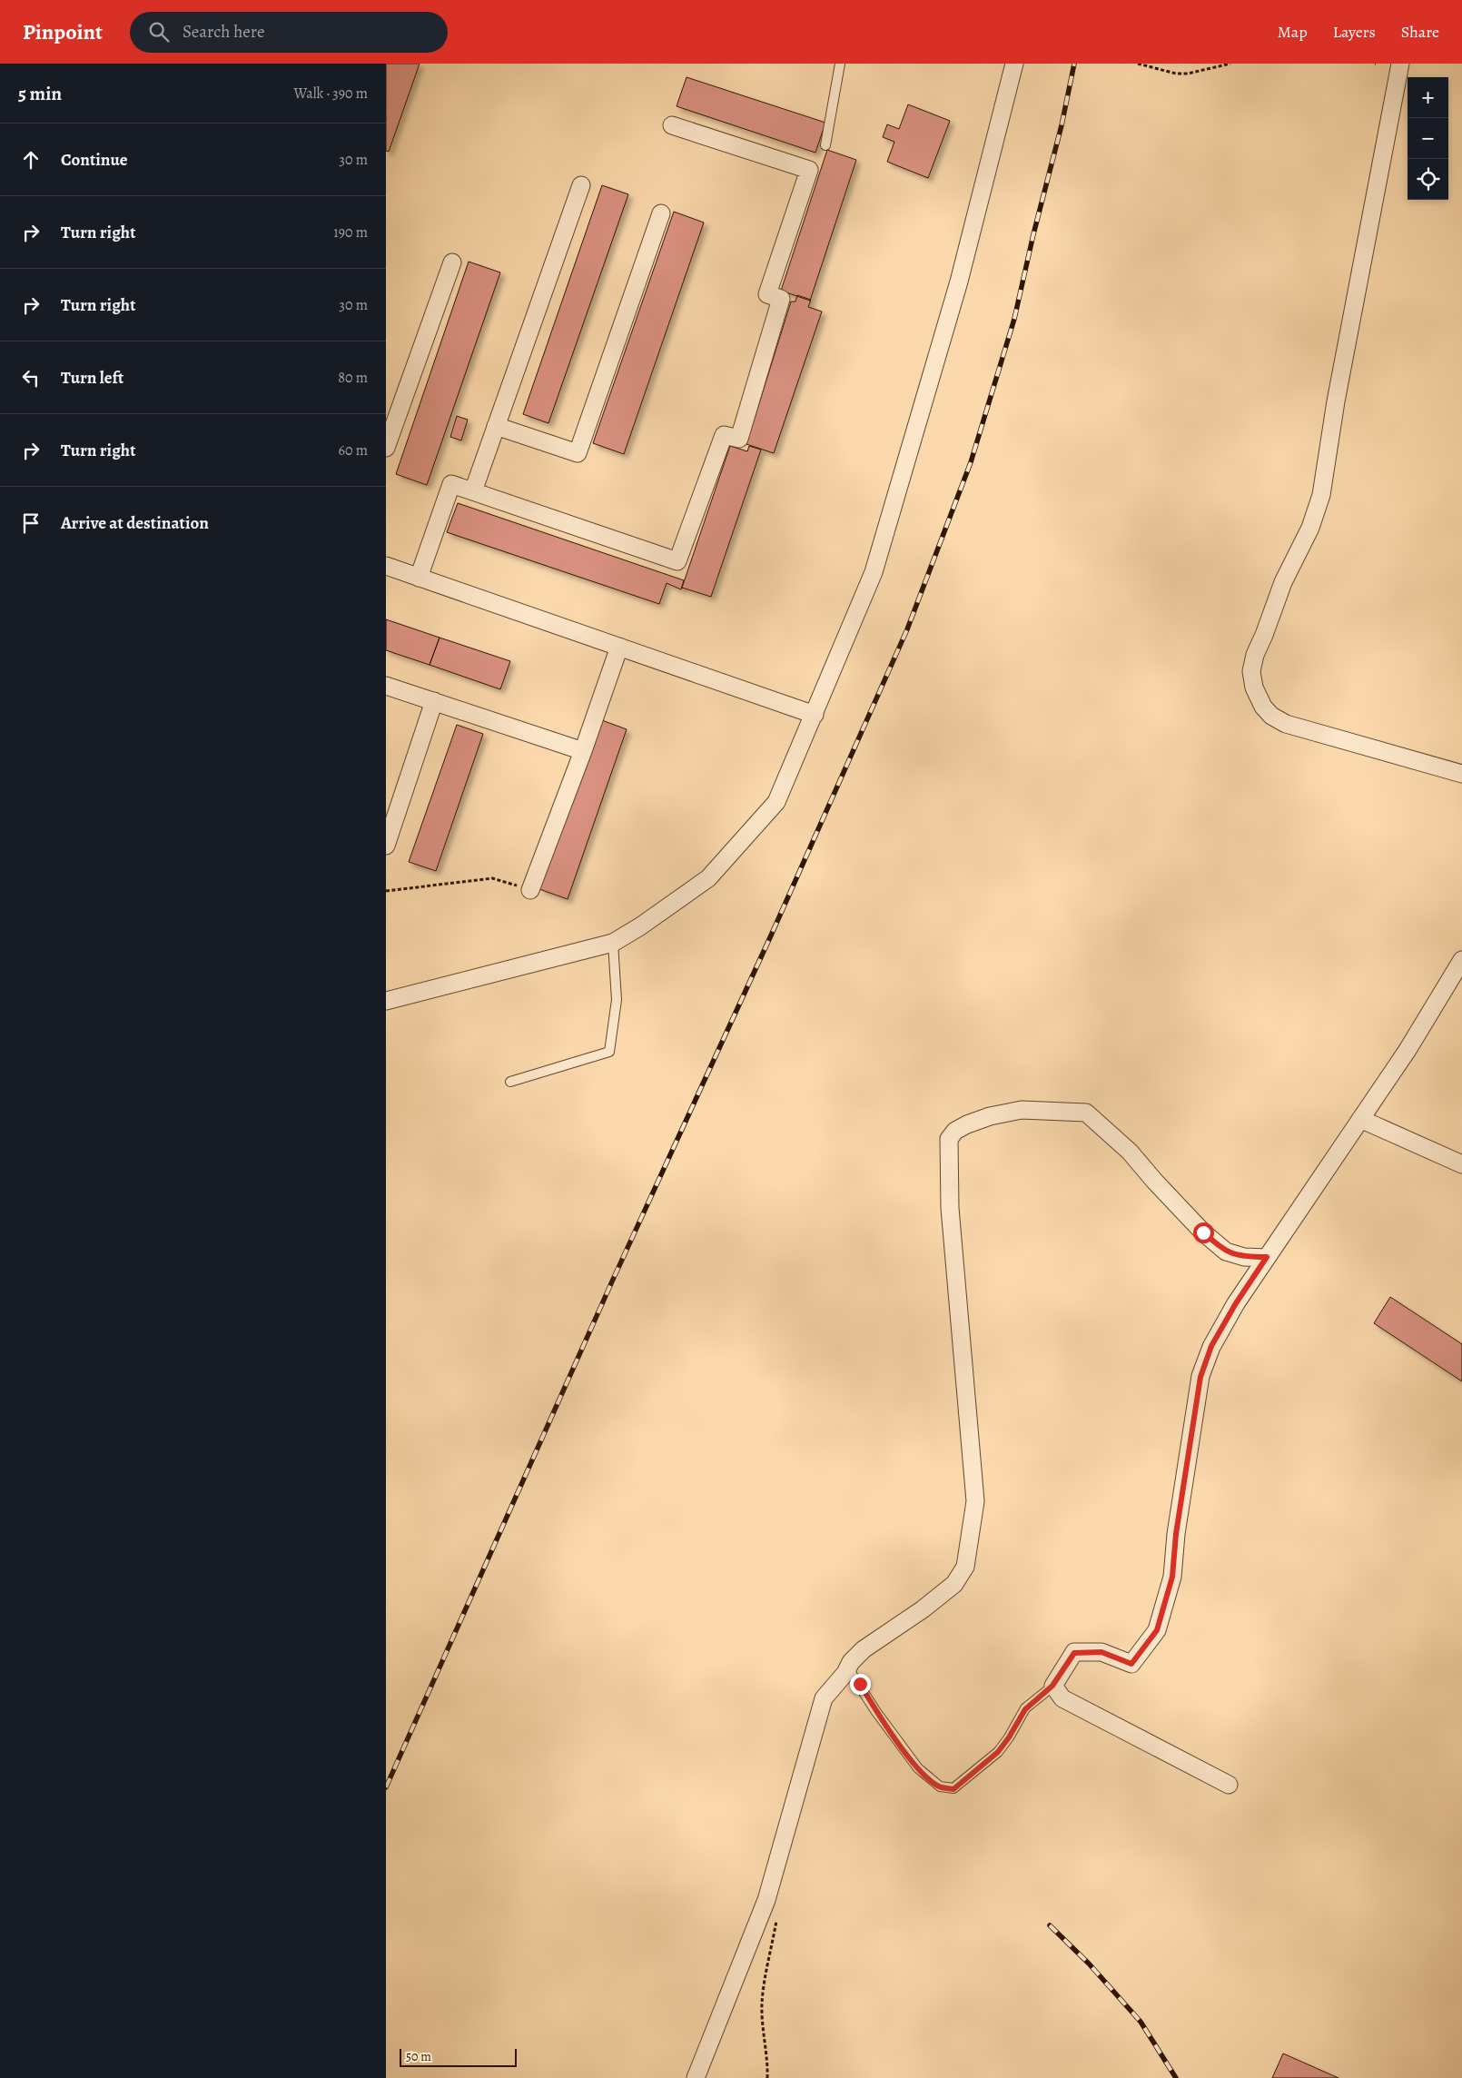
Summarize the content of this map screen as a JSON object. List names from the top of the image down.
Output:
{
  "scale_bar": "50 m",
  "page": {
    "header": "Pinpoint",
    "search": "Search here",
    "nav": ["Map", "Layers", "Share"],
    "heading": ["5 min", "Walk · 390 m"],
    "map_buttons": ["+", "−"],
    "list": [
      ["Continue", "30 m"],
      ["Turn right", "190 m"],
      ["Turn right", "30 m"],
      ["Turn left", "80 m"],
      ["Turn right", "60 m"],
      "Arrive at destination"
    ],
    "scale": "50 m"
  }
}
